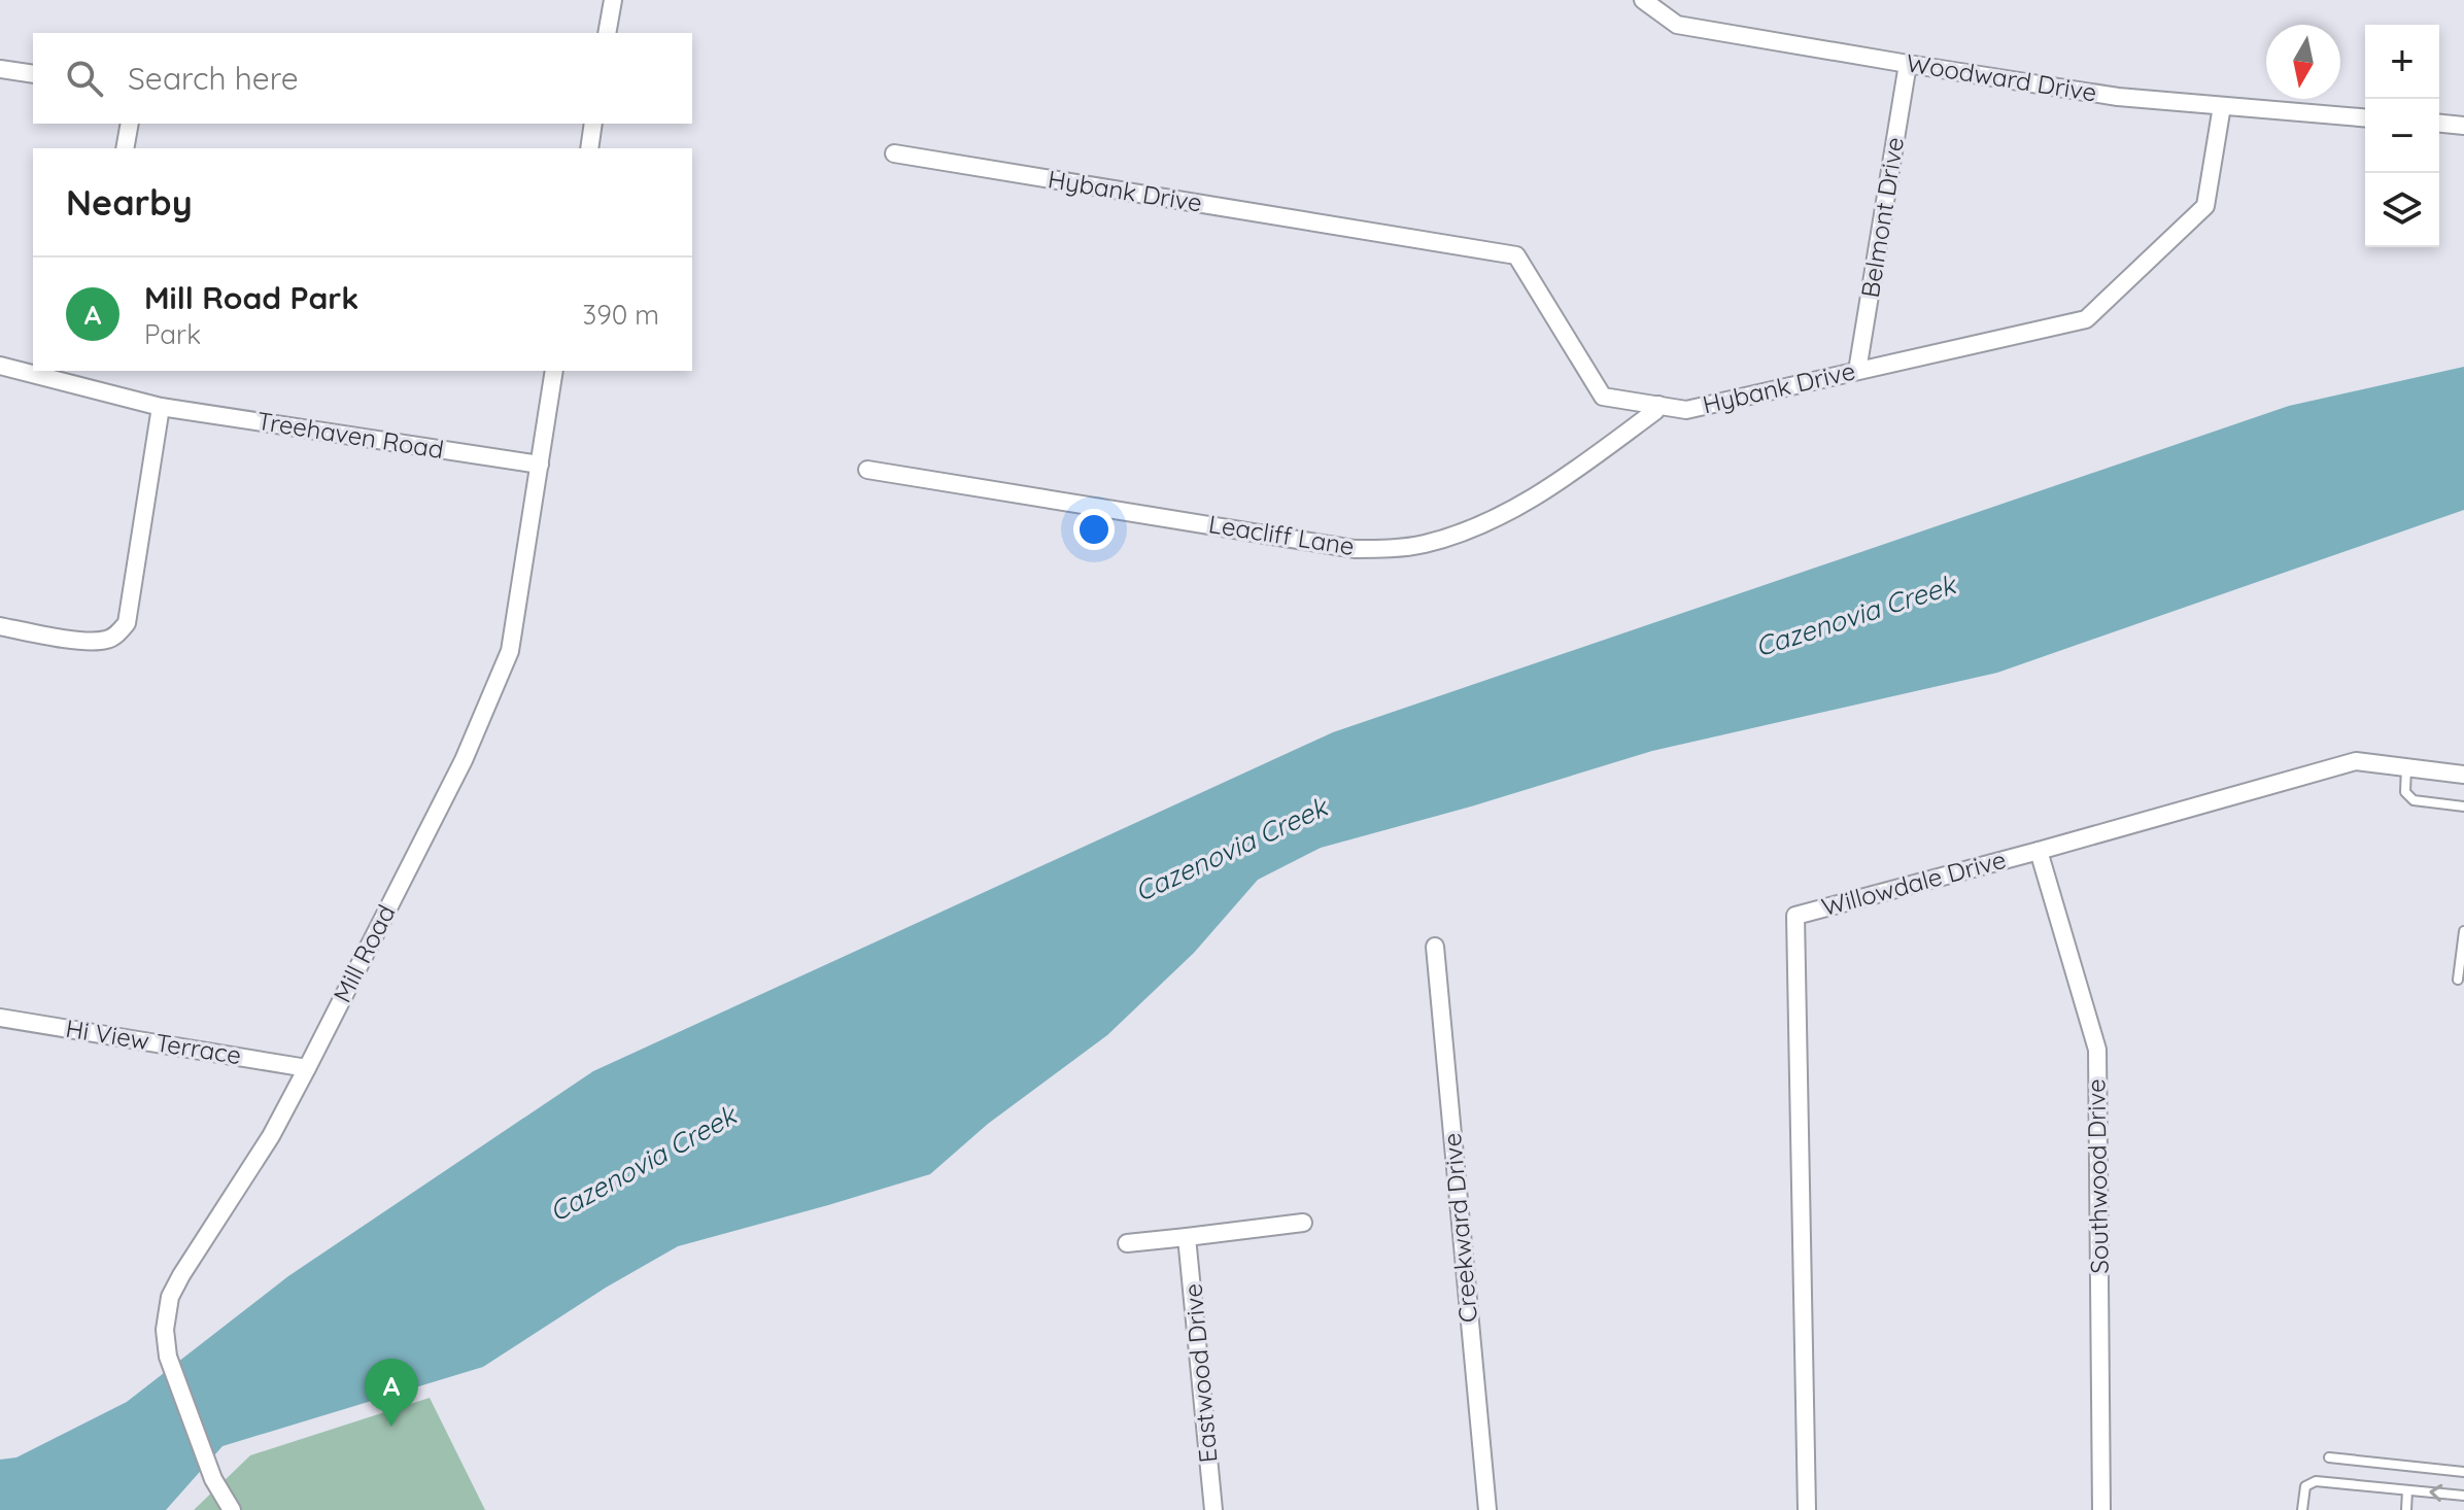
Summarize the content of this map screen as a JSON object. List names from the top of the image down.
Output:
{
  "streets": {
    "street": [
      "Woodward Drive",
      "Hybank Drive",
      "Belmont Drive",
      "Treehaven Road",
      "Leacliff Lane",
      "Willowdale Drive",
      "Mill Road",
      "Hi View Terrace",
      "Southwood Drive",
      "Creekward Drive",
      "Eastwood Drive"
    ]
  },
  "crossings": [
    ["Woodward Drive", "Hybank Drive"],
    ["Woodward Drive", "Belmont Drive"],
    ["Hybank Drive", "Belmont Drive"],
    ["Hybank Drive", "Leacliff Lane"],
    ["Treehaven Road", "Mill Road"],
    ["Willowdale Drive", "Southwood Drive"],
    ["Mill Road", "Hi View Terrace"]
  ],
  "water": ["Cazenovia Creek"],
  "north": "bottom",
  "page": {
    "map_buttons": ["+", "−"],
    "search": "Search here",
    "heading": "Nearby",
    "list": [
      {
        "mark": "A",
        "name": "Mill Road Park",
        "note": "Park",
        "value": "390 m"
      }
    ],
    "pins": "A"
  }
}
